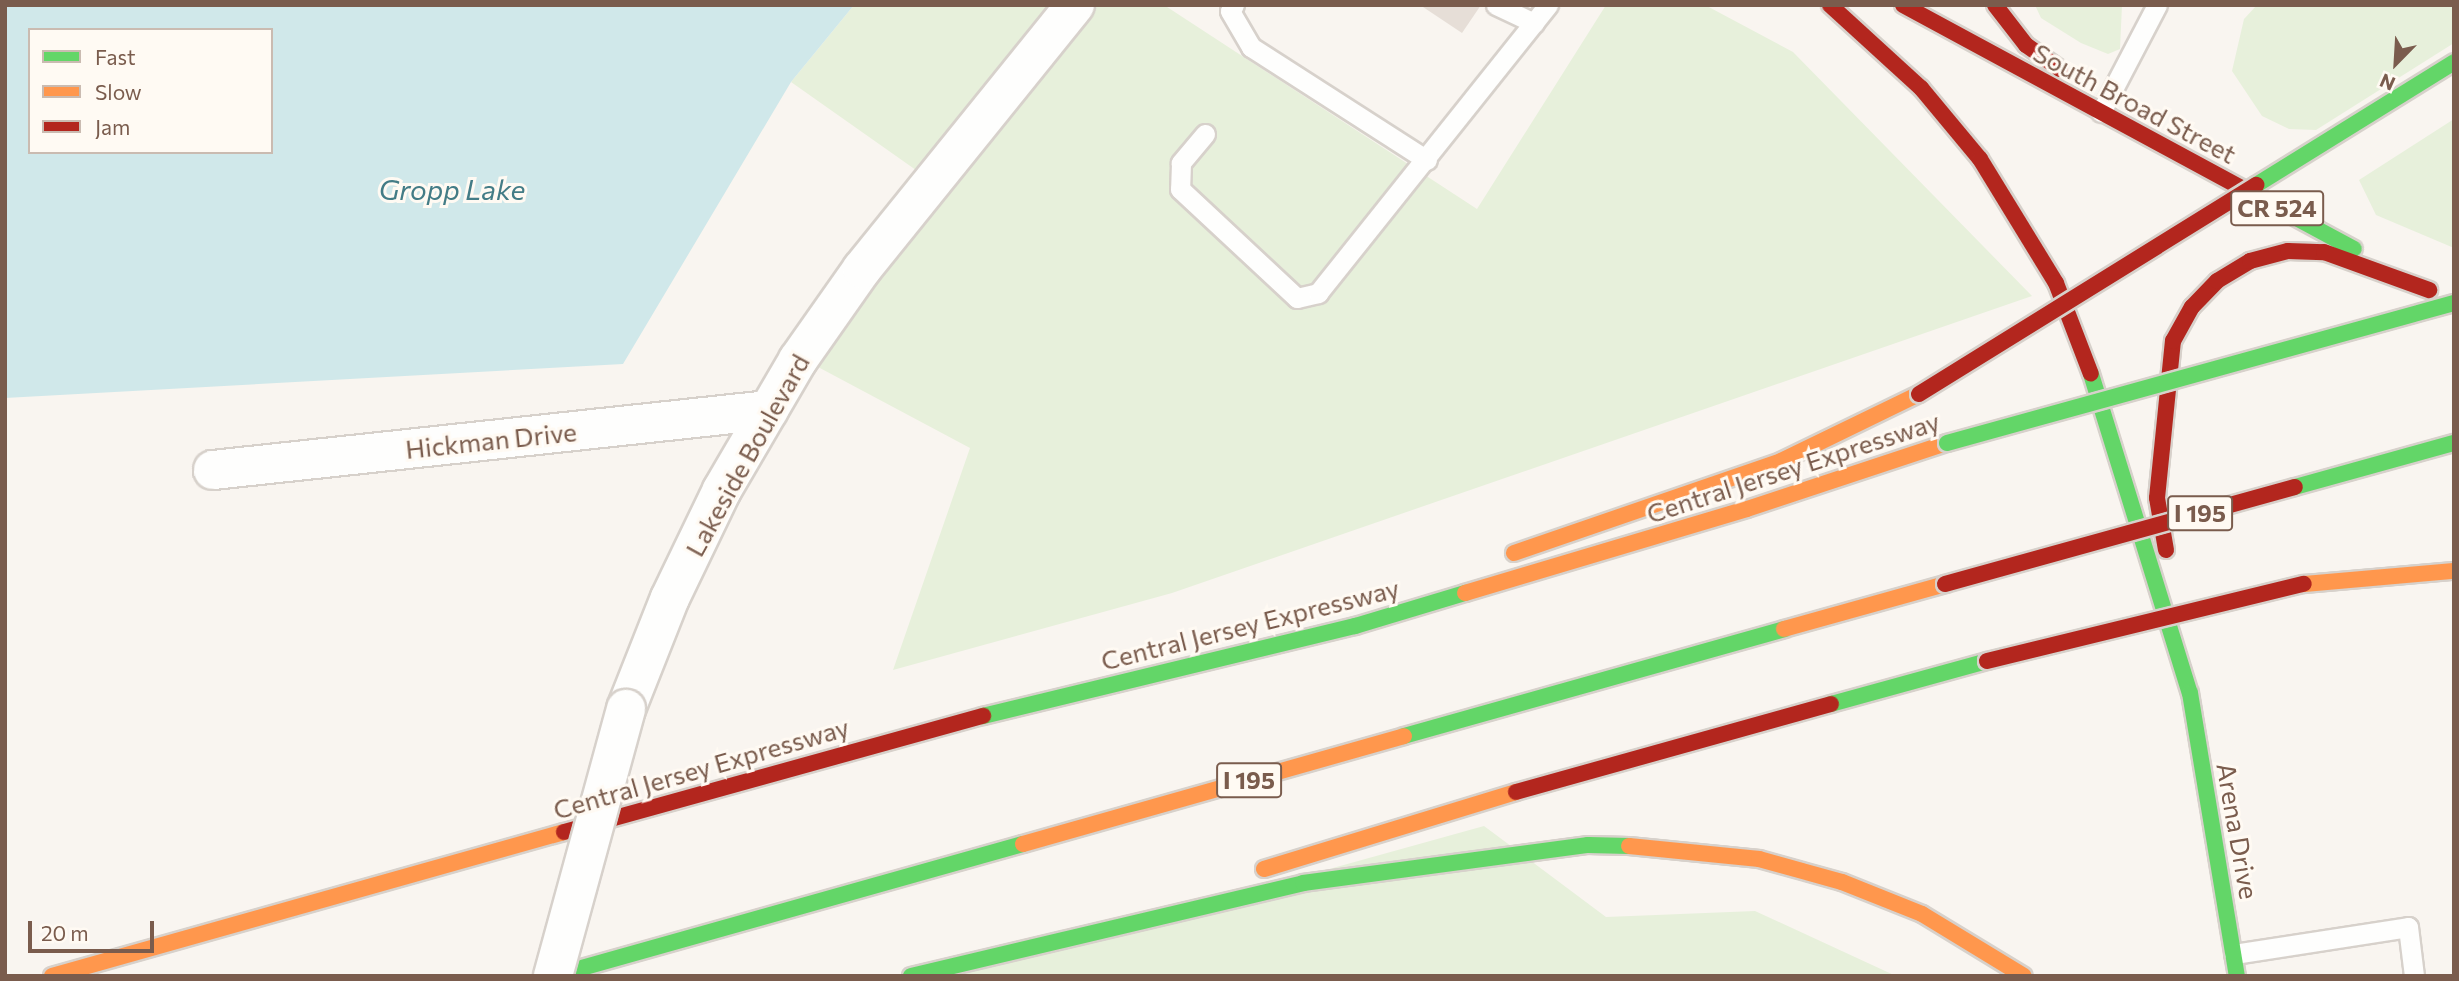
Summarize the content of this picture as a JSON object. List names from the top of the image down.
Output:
{
  "streets": {
    "main road": [
      "South Broad Street",
      "CR 524",
      "Central Jersey Expressway",
      "I 195",
      "Arena Drive"
    ],
    "street": ["Hickman Drive", "Lakeside Boulevard"]
  },
  "crossings": [
    ["South Broad Street", "Central Jersey Expressway"],
    ["Hickman Drive", "Lakeside Boulevard"],
    ["Lakeside Boulevard", "I 195"]
  ],
  "water": ["Gropp Lake"],
  "legend": ["Fast", "Slow", "Jam"],
  "scale_bar": "20 m",
  "north": "bottom left"
}
